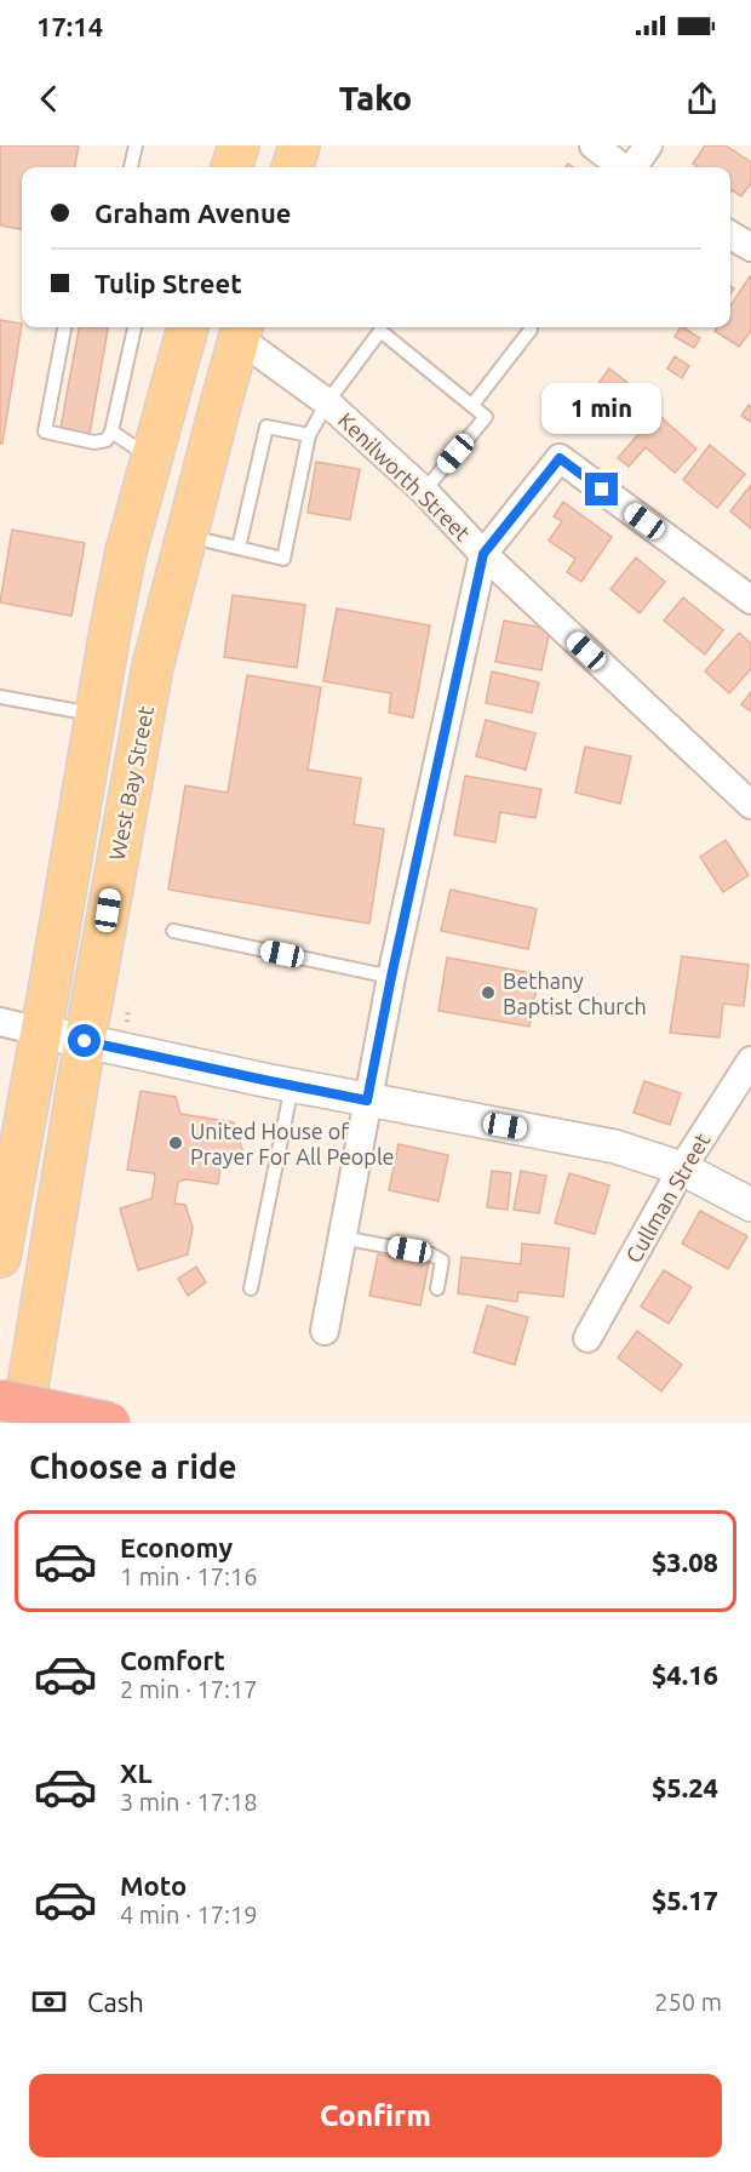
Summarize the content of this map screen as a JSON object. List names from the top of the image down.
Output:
{
  "streets": {
    "main road": ["West Bay Street"],
    "street": ["Kenilworth Street", "Cullman Street"]
  },
  "crossings": [
    ["Kenilworth Street", "West Bay Street"]
  ],
  "places": ["Bethany Baptist Church", "United House of Prayer For All People"],
  "page": {
    "status": "17:14",
    "header": "Tako",
    "banner": ["Graham Avenue", "Tulip Street"],
    "bubble": "1 min",
    "heading": "Choose a ride",
    "list": [
      {
        "name": "Economy",
        "note": "1 min · 17:16",
        "value": "$3.08"
      },
      {
        "name": "Comfort",
        "note": "2 min · 17:17",
        "value": "$4.16"
      },
      {
        "name": "XL",
        "note": "3 min · 17:18",
        "value": "$5.24"
      },
      {
        "name": "Moto",
        "note": "4 min · 17:19",
        "value": "$5.17"
      }
    ],
    "pay": ["Cash", "250 m"],
    "buttons": "Confirm"
  }
}
